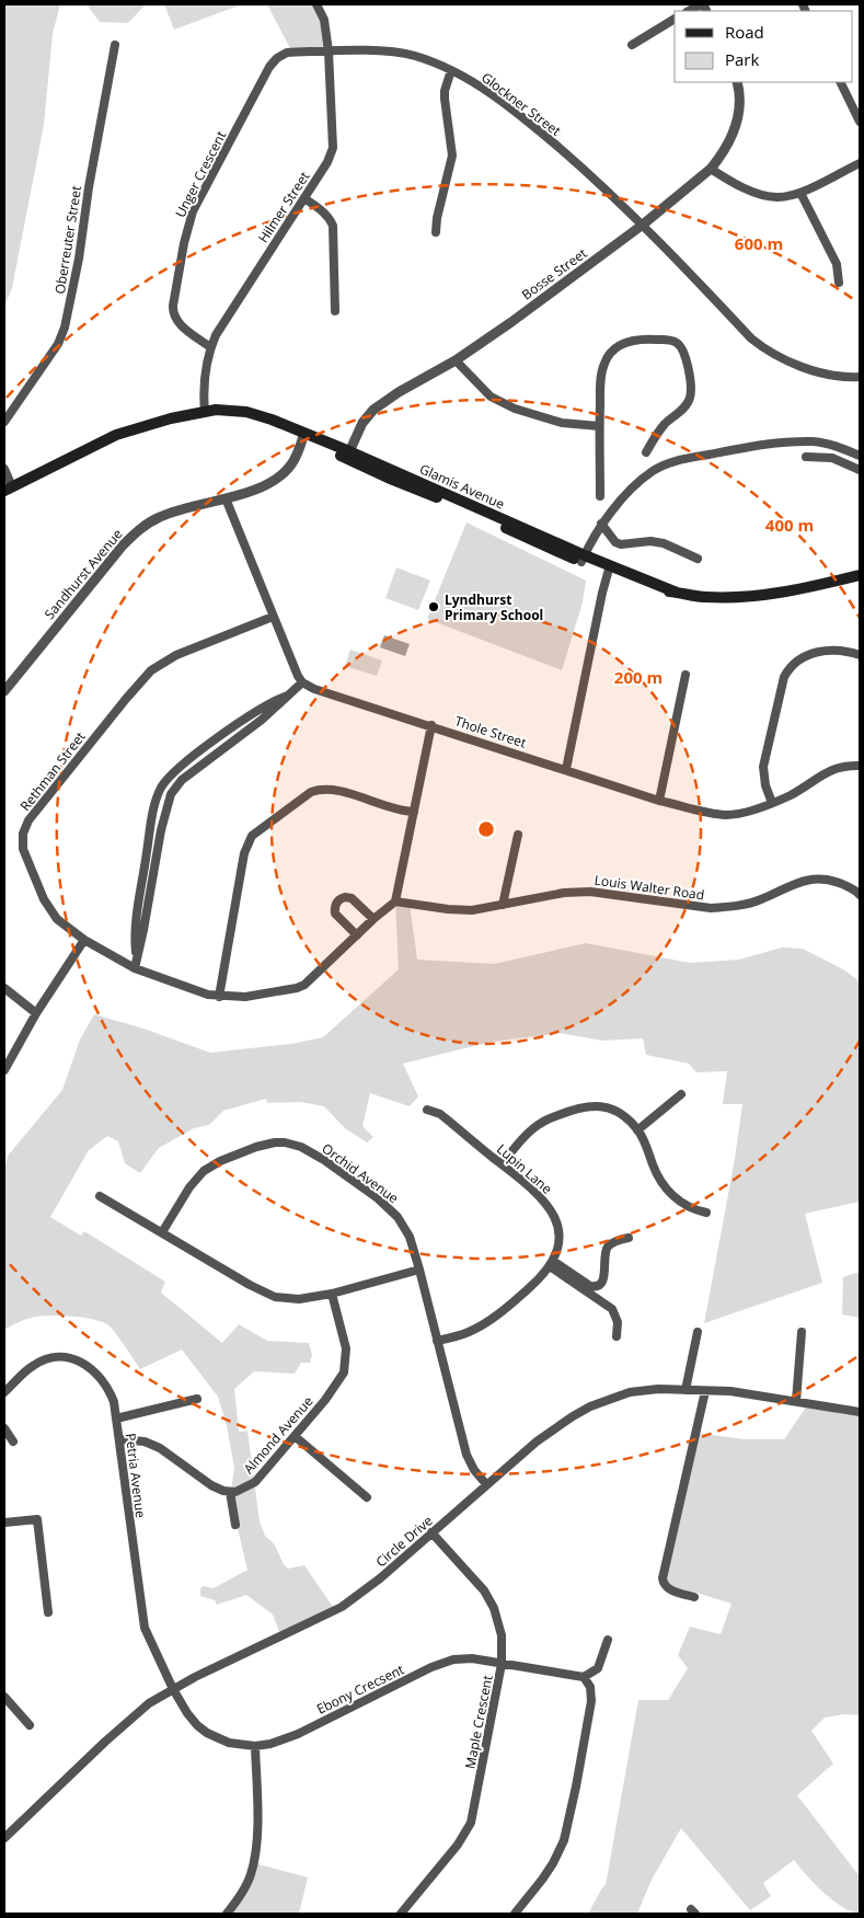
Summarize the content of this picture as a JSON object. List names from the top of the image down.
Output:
{
  "streets": {
    "main road": ["Glamis Avenue"],
    "street": [
      "Glockner Street",
      "Unger Crescent",
      "Hilmer Street",
      "Oberreuter Street",
      "Bosse Street",
      "Sandhurst Avenue",
      "Thole Street",
      "Rethman Street",
      "Louis Walter Road",
      "Lupin Lane",
      "Orchid Avenue",
      "Almond Avenue",
      "Petria Avenue",
      "Circle Drive",
      "Ebony Crecsent",
      "Maple Crescent"
    ]
  },
  "crossings": [
    ["Glockner Street", "Unger Crescent"],
    ["Glockner Street", "Hilmer Street"],
    ["Glockner Street", "Bosse Street"],
    ["Unger Crescent", "Hilmer Street"],
    ["Hilmer Street", "Glamis Avenue"],
    ["Bosse Street", "Glamis Avenue"],
    ["Glamis Avenue", "Sandhurst Avenue"],
    ["Rethman Street", "Louis Walter Road"],
    ["Lupin Lane", "Orchid Avenue"],
    ["Orchid Avenue", "Circle Drive"],
    ["Petria Avenue", "Circle Drive"],
    ["Petria Avenue", "Ebony Crecsent"],
    ["Circle Drive", "Ebony Crecsent"],
    ["Circle Drive", "Maple Crescent"],
    ["Ebony Crecsent", "Maple Crescent"]
  ],
  "places": ["Lyndhurst Primary School"],
  "legend": ["Road", "Park"],
  "rings": ["600 m", "400 m", "200 m"]
}
